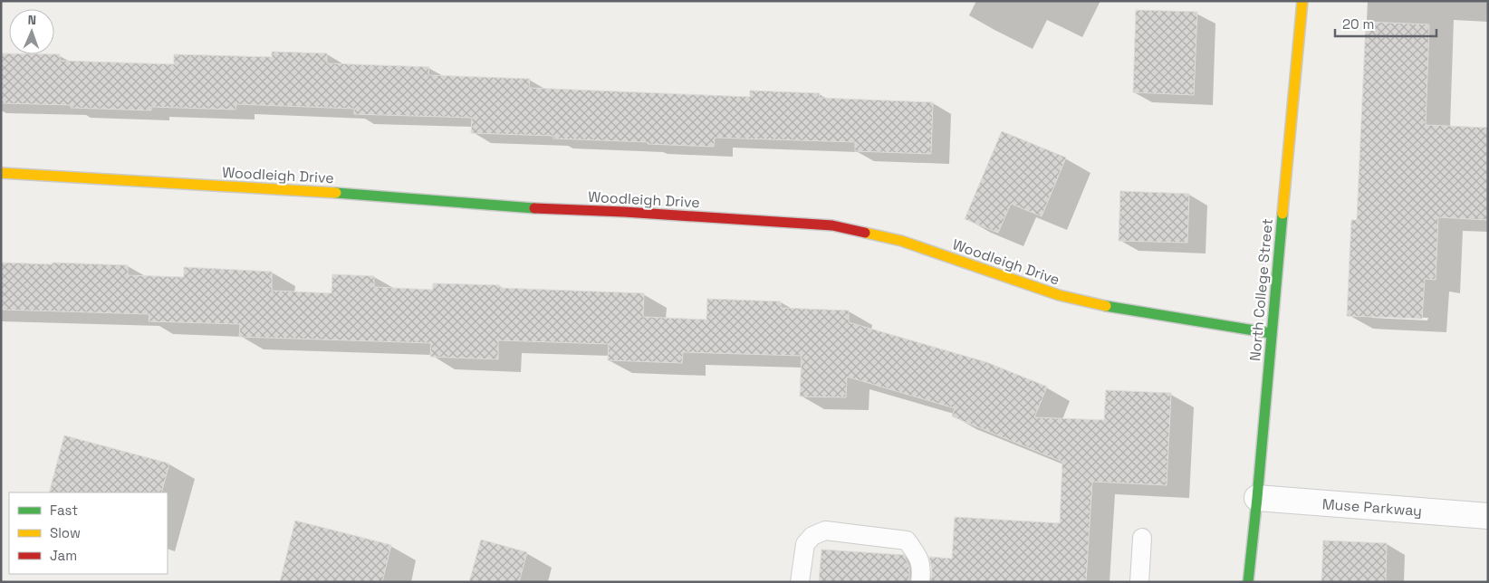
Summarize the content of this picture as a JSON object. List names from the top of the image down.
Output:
{
  "streets": {
    "street": ["Woodleigh Drive", "North College Street", "Muse Parkway"]
  },
  "crossings": [
    ["Woodleigh Drive", "North College Street"],
    ["North College Street", "Muse Parkway"]
  ],
  "legend": ["Fast", "Slow", "Jam"],
  "scale_bar": "20 m",
  "north": "top"
}
